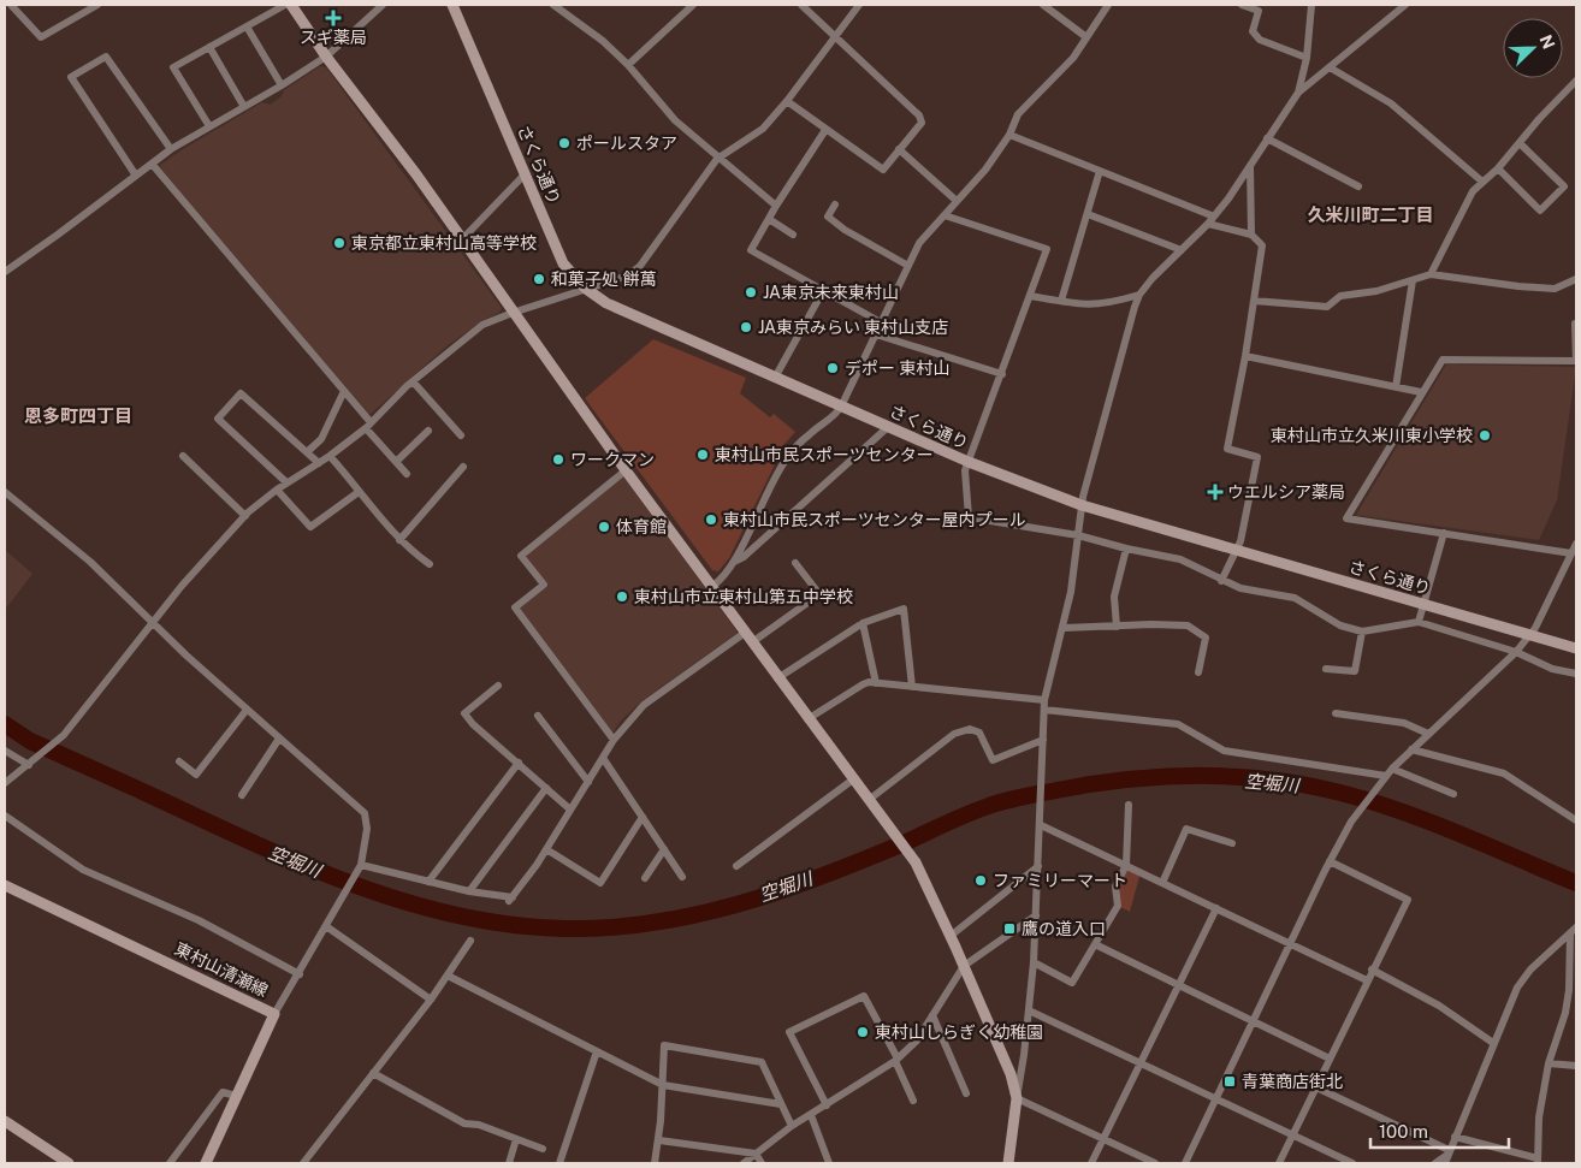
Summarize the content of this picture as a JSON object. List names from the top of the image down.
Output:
{
  "streets": {
    "street": ["さくら通り", "東村山清瀬線"]
  },
  "districts": ["久米川町二丁目", "恩多町四丁目"],
  "water": ["空堀川"],
  "places": {
    "health": ["スギ薬局", "ウエルシア薬局"],
    "other": [
      "ポールスタア",
      "東京都立東村山高等学校",
      "和菓子処 餅萬",
      "JA東京未来東村山",
      "JA東京みらい 東村山支店",
      "デポー 東村山",
      "東村山市立久米川東小学校",
      "東村山市民スポーツセンター",
      "ワークマン",
      "東村山市民スポーツセンター屋内プール",
      "体育館",
      "東村山市立東村山第五中学校",
      "ファミリーマート",
      "東村山しらぎく幼稚園"
    ],
    "transit": ["鷹の道入口", "青葉商店街北"]
  },
  "scale_bar": "100 m",
  "north": "top right"
}
